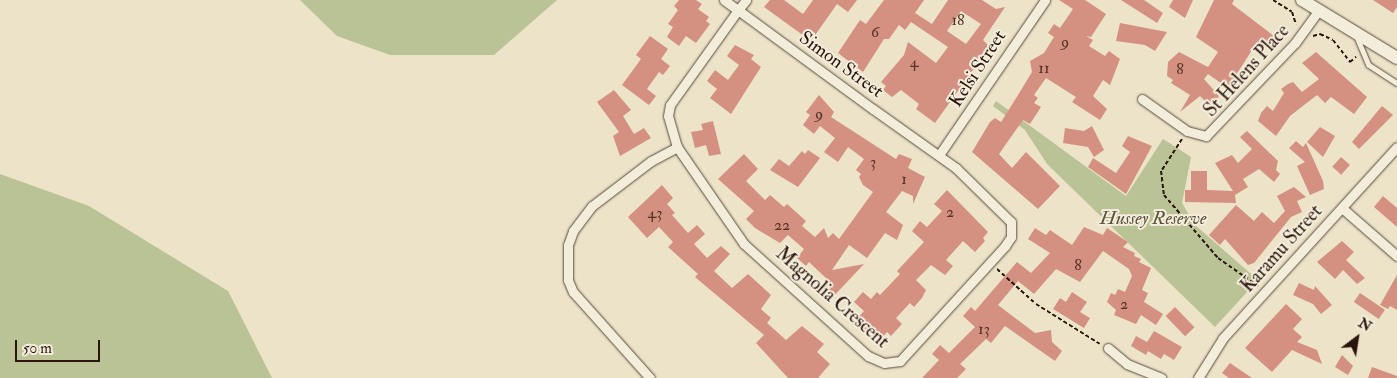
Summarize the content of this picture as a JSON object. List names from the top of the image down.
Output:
{
  "streets": {
    "street": [
      "Simon Street",
      "Kelsi Street",
      "St Helens Place",
      "Karamu Street",
      "Magnolia Crescent"
    ]
  },
  "crossings": [
    ["Simon Street", "Kelsi Street"],
    ["Simon Street", "Magnolia Crescent"],
    ["Kelsi Street", "Magnolia Crescent"]
  ],
  "parks": ["Hussey Reserve"],
  "house_numbers": [
    "18",
    "6",
    "9",
    "4",
    "11",
    "8",
    "9",
    "3",
    "1",
    "2",
    "43",
    "22",
    "8",
    "2",
    "13"
  ],
  "scale_bar": "50 m",
  "north": "top right"
}
